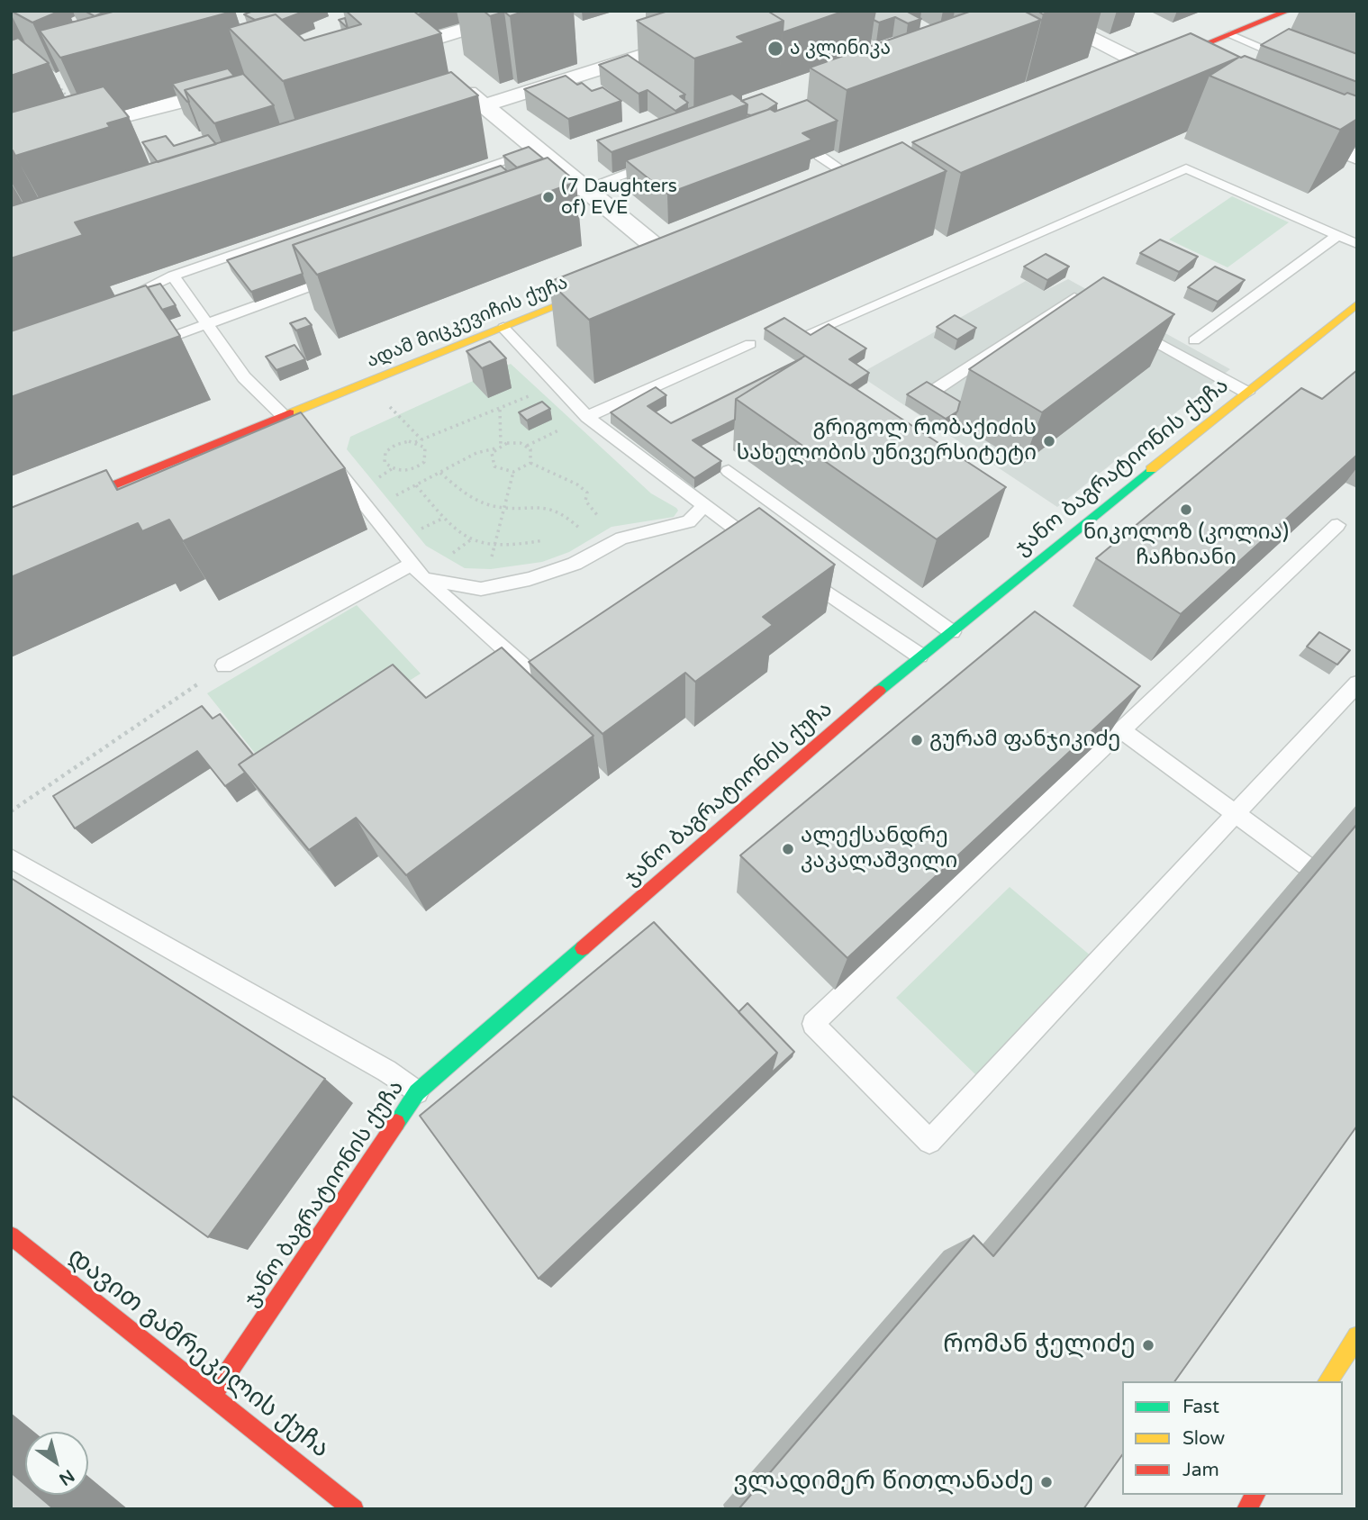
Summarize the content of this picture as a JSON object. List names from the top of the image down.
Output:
{
  "streets": {
    "street": ["ადამ მიცკევიჩის ქუჩა", "ჯანო ბაგრატიონის ქუჩა", "დავით გამრეკელის ქუჩა"]
  },
  "crossings": [
    ["ჯანო ბაგრატიონის ქუჩა", "დავით გამრეკელის ქუჩა"]
  ],
  "places": [
    "ა კლინიკა",
    "(7 Daughters of) EVE",
    "გრიგოლ რობაქიძის სახელობის უნივერსიტეტი",
    "ნიკოლოზ (კოლია) ჩაჩხიანი",
    "გურამ ფანჯიკიძე",
    "ალექსანდრე კაკალაშვილი",
    "რომან ჭელიძე",
    "ვლადიმერ წითლანაძე"
  ],
  "legend": ["Fast", "Slow", "Jam"],
  "north": "bottom right"
}
